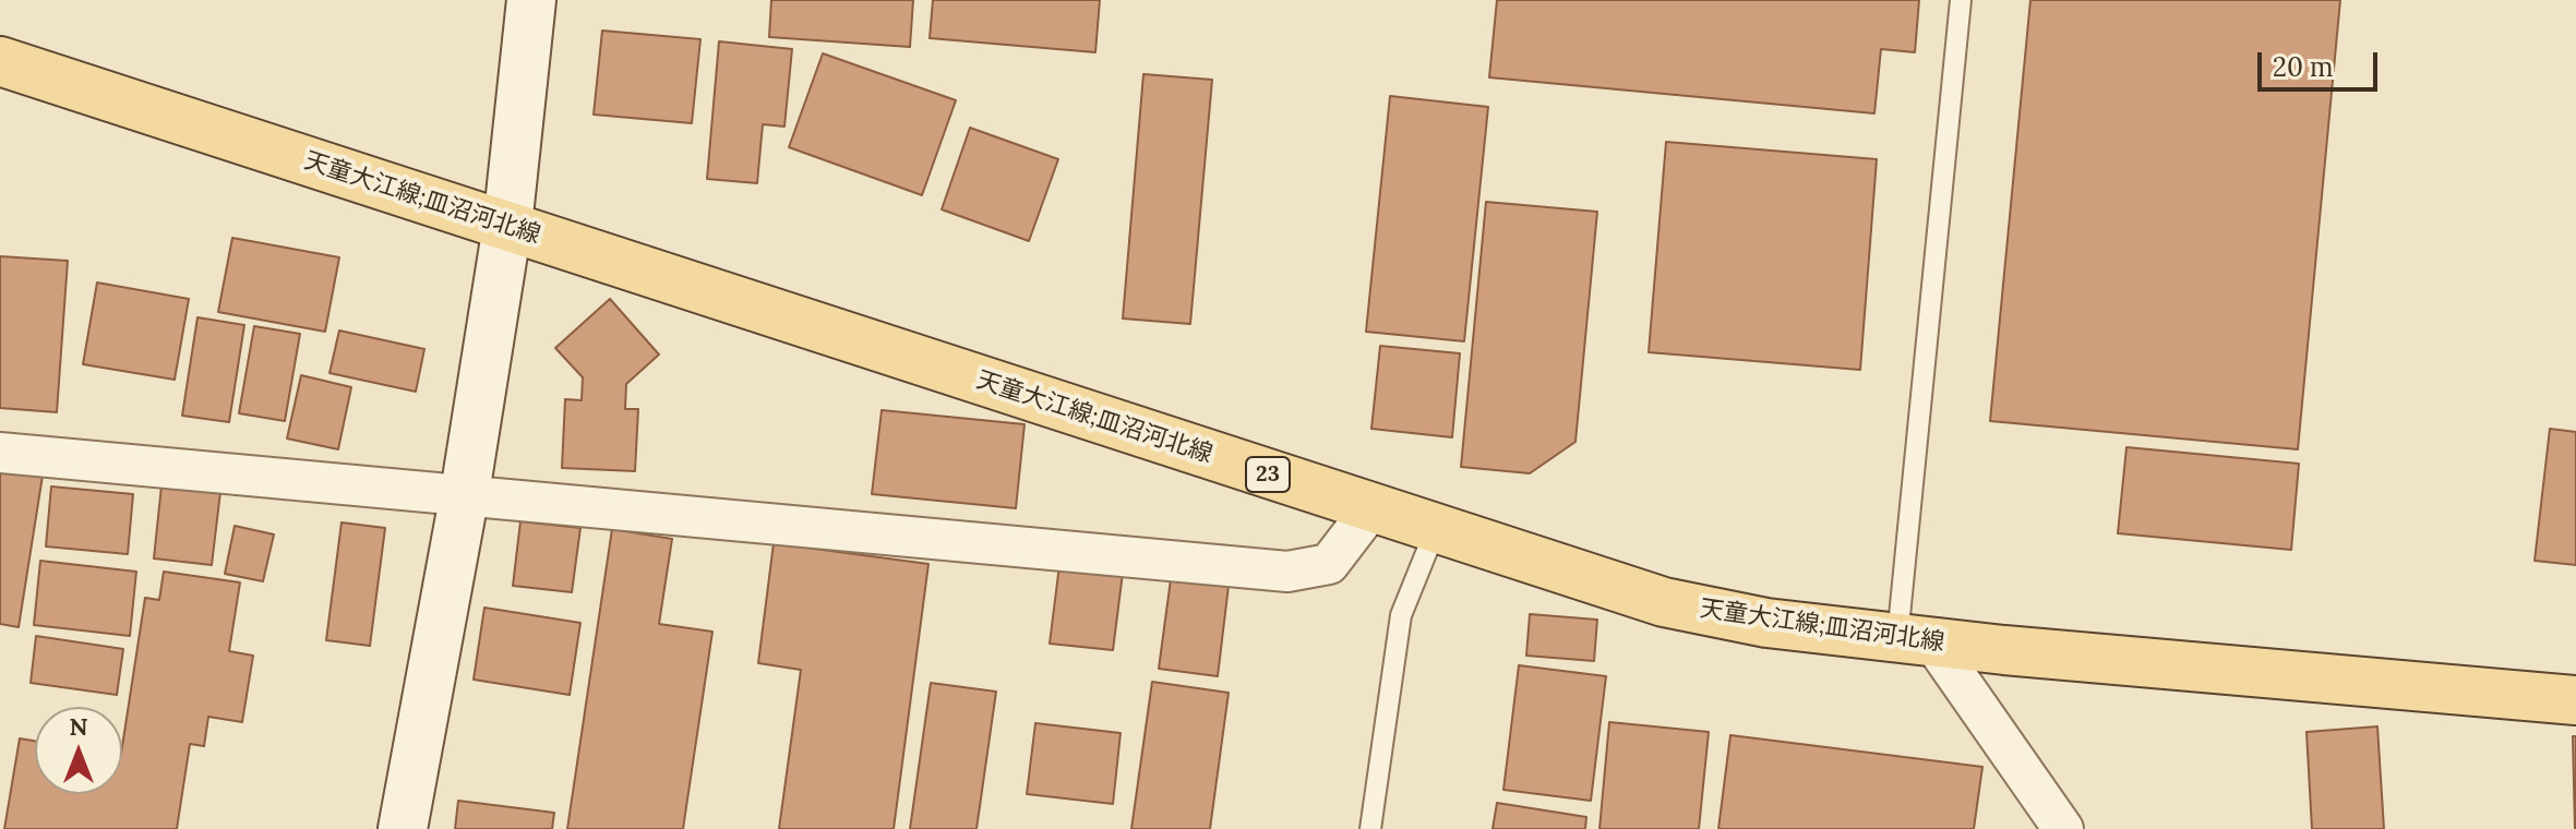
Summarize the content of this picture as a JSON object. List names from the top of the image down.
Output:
{
  "streets": {
    "main road": ["天童大江線;皿沼河北線", "23"]
  },
  "scale_bar": "20 m",
  "north": "top"
}
